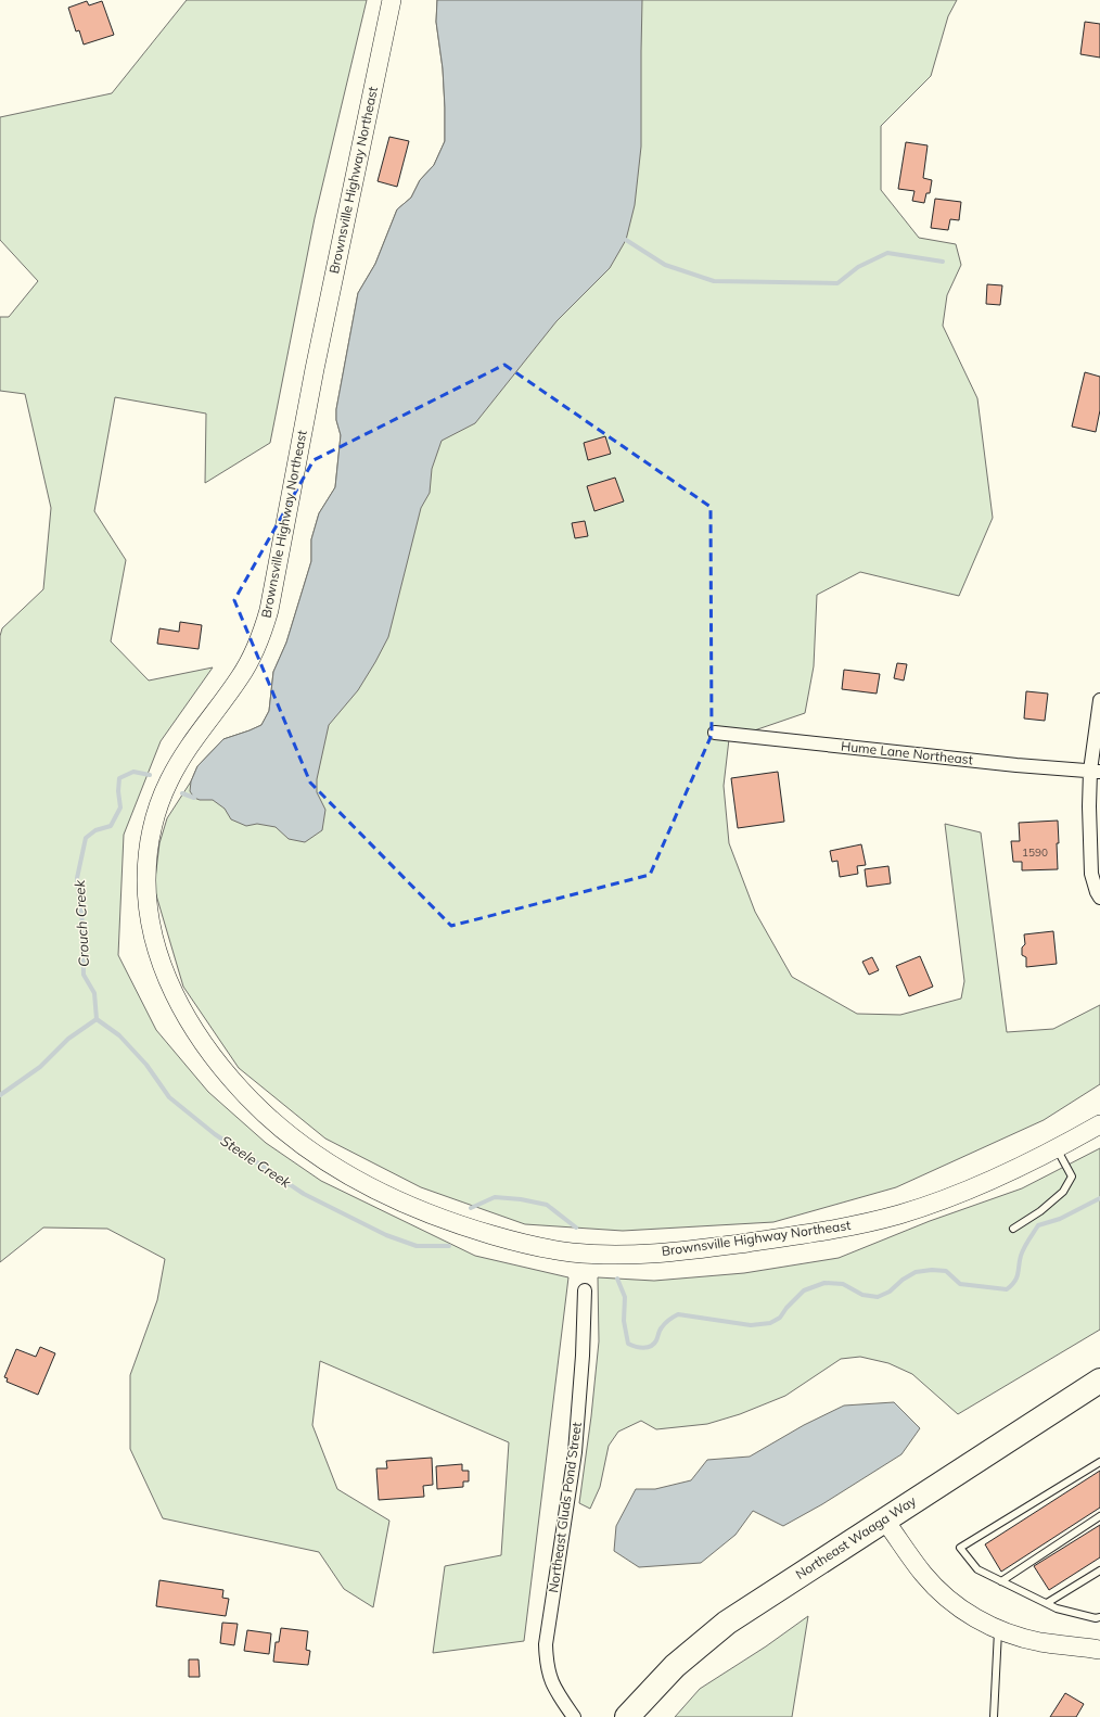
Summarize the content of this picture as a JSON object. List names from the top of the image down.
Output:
{
  "streets": {
    "highway": ["Northeast Waaga Way"],
    "main road": ["Brownsville Highway Northeast"],
    "street": ["Hume Lane Northeast", "Northeast Gluds Pond Street"]
  },
  "water": ["Crouch Creek", "Steele Creek"],
  "house_numbers": ["1590"]
}
